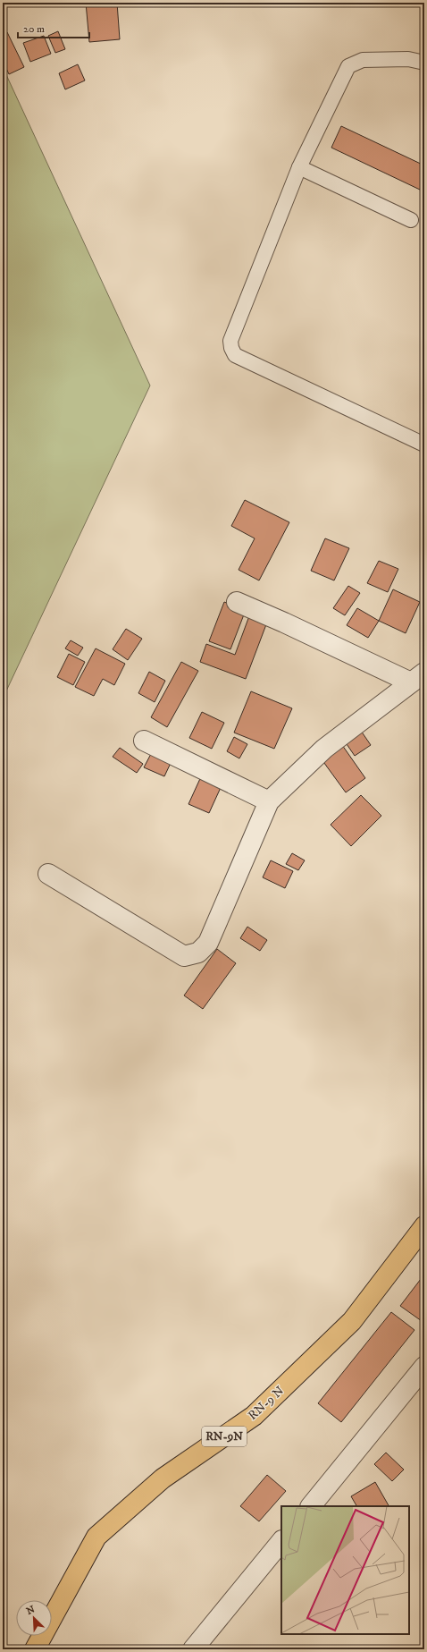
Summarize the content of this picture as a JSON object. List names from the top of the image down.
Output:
{
  "streets": {
    "main road": ["RN-9 N", "RN-9N"]
  },
  "scale_bar": "20 m",
  "north": "top left"
}
